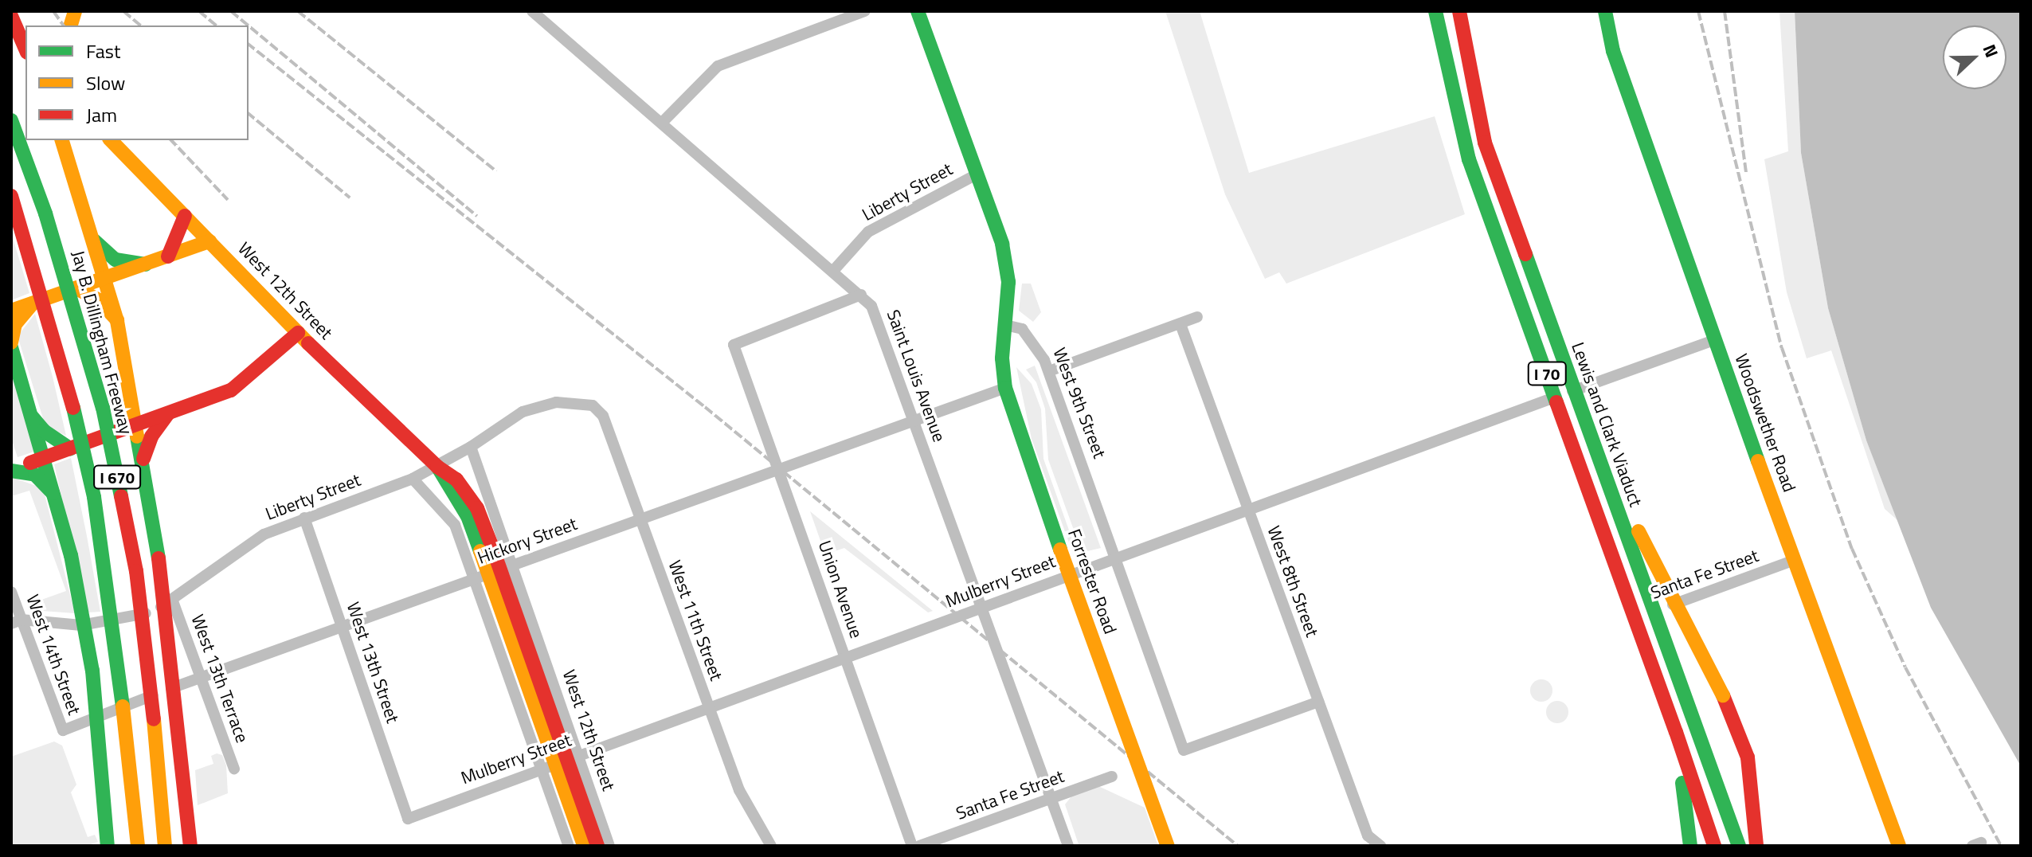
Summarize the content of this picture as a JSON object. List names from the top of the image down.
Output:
{
  "streets": {
    "main road": [
      "West 12th Street",
      "Jay B. Dillingham Freeway",
      "I 70",
      "Woodswether Road",
      "Lewis and Clark Viaduct",
      "I 670",
      "Forrester Road"
    ],
    "street": [
      "Liberty Street",
      "Saint Louis Avenue",
      "West 9th Street",
      "Hickory Street",
      "Santa Fe Street",
      "Mulberry Street",
      "West 8th Street",
      "Union Avenue",
      "West 11th Street",
      "West 14th Street",
      "West 13th Street",
      "West 13th Terrace"
    ]
  },
  "crossings": [
    ["Liberty Street", "West 12th Street"],
    ["Liberty Street", "Saint Louis Avenue"],
    ["Liberty Street", "West 11th Street"],
    ["Liberty Street", "West 14th Street"],
    ["Liberty Street", "West 13th Street"],
    ["Liberty Street", "West 13th Terrace"],
    ["West 12th Street", "Hickory Street"],
    ["West 12th Street", "Mulberry Street"],
    ["Saint Louis Avenue", "Hickory Street"],
    ["Saint Louis Avenue", "Santa Fe Street"],
    ["Saint Louis Avenue", "Mulberry Street"],
    ["Saint Louis Avenue", "Union Avenue"],
    ["West 9th Street", "Mulberry Street"],
    ["West 9th Street", "Forrester Road"],
    ["West 9th Street", "West 8th Street"],
    ["Woodswether Road", "Santa Fe Street"],
    ["Woodswether Road", "Mulberry Street"],
    ["Hickory Street", "Forrester Road"],
    ["Hickory Street", "Union Avenue"],
    ["Hickory Street", "West 11th Street"],
    ["Hickory Street", "West 14th Street"],
    ["Hickory Street", "West 13th Street"],
    ["Hickory Street", "West 13th Terrace"],
    ["Mulberry Street", "West 8th Street"],
    ["Mulberry Street", "Union Avenue"],
    ["Mulberry Street", "West 11th Street"],
    ["Mulberry Street", "West 13th Street"]
  ],
  "legend": ["Fast", "Slow", "Jam"],
  "north": "right"
}
